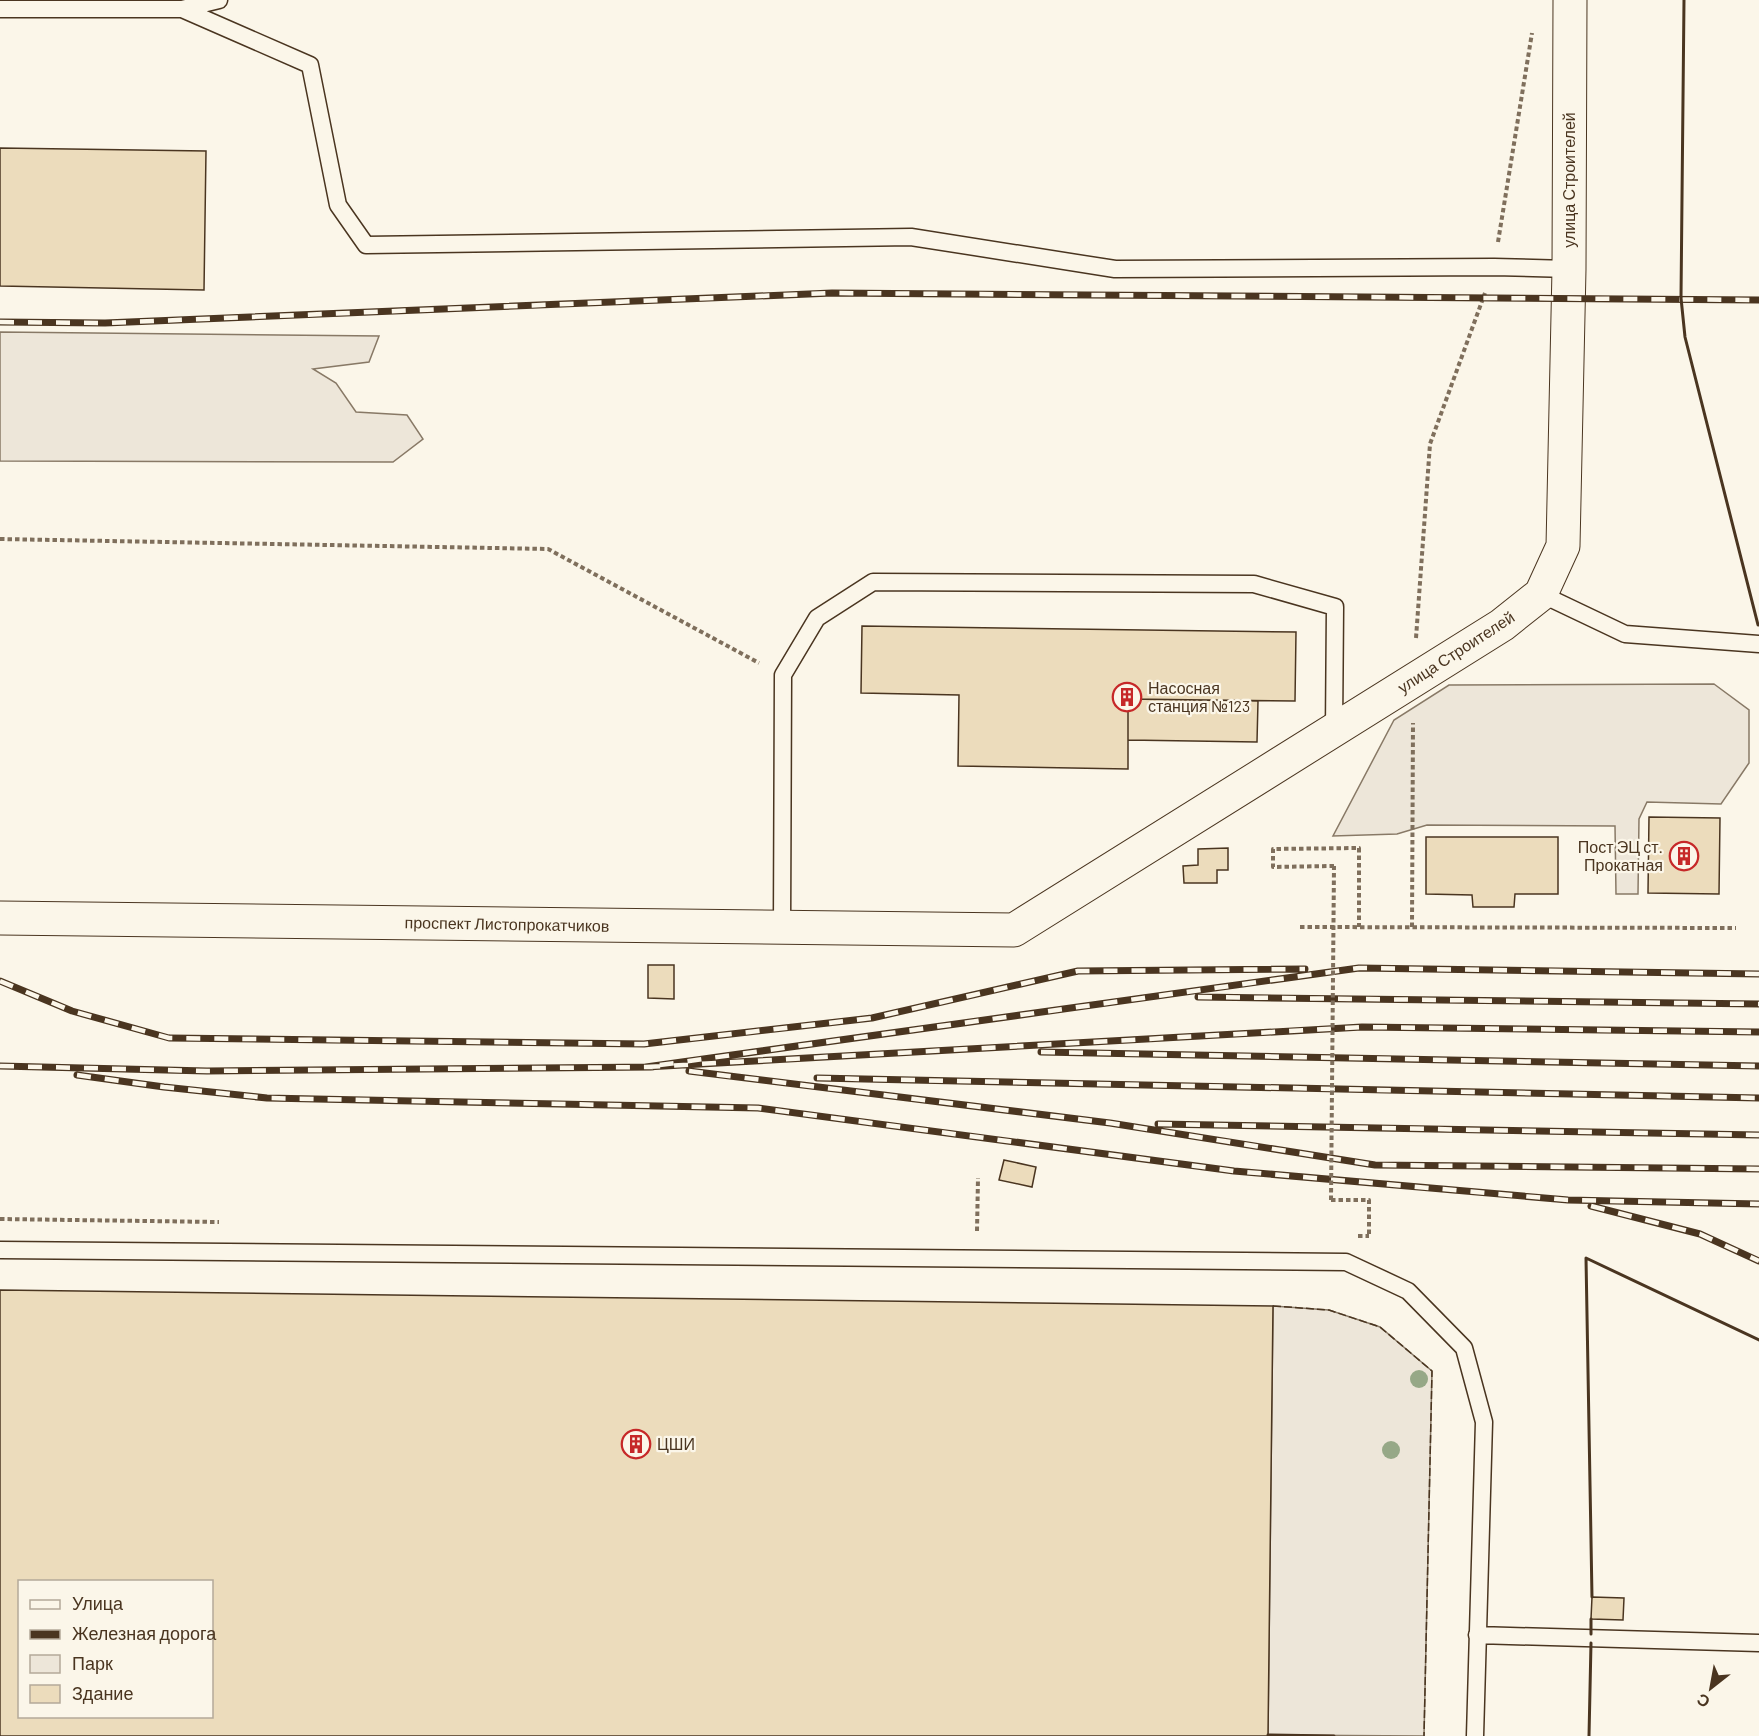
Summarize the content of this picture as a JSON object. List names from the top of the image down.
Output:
{
  "streets": {
    "street": ["улица Строителей", "проспект Листопрокатчиков"]
  },
  "crossings": [
    ["улица Строителей", "проспект Листопрокатчиков"]
  ],
  "places": {
    "building": ["Насосная станция №123", "Пост ЭЦ ст. Прокатная", "ЦШИ"]
  },
  "legend": [
    "Улица",
    "Железная дорога",
    "Парк",
    "Здание"
  ],
  "north": "bottom left"
}
